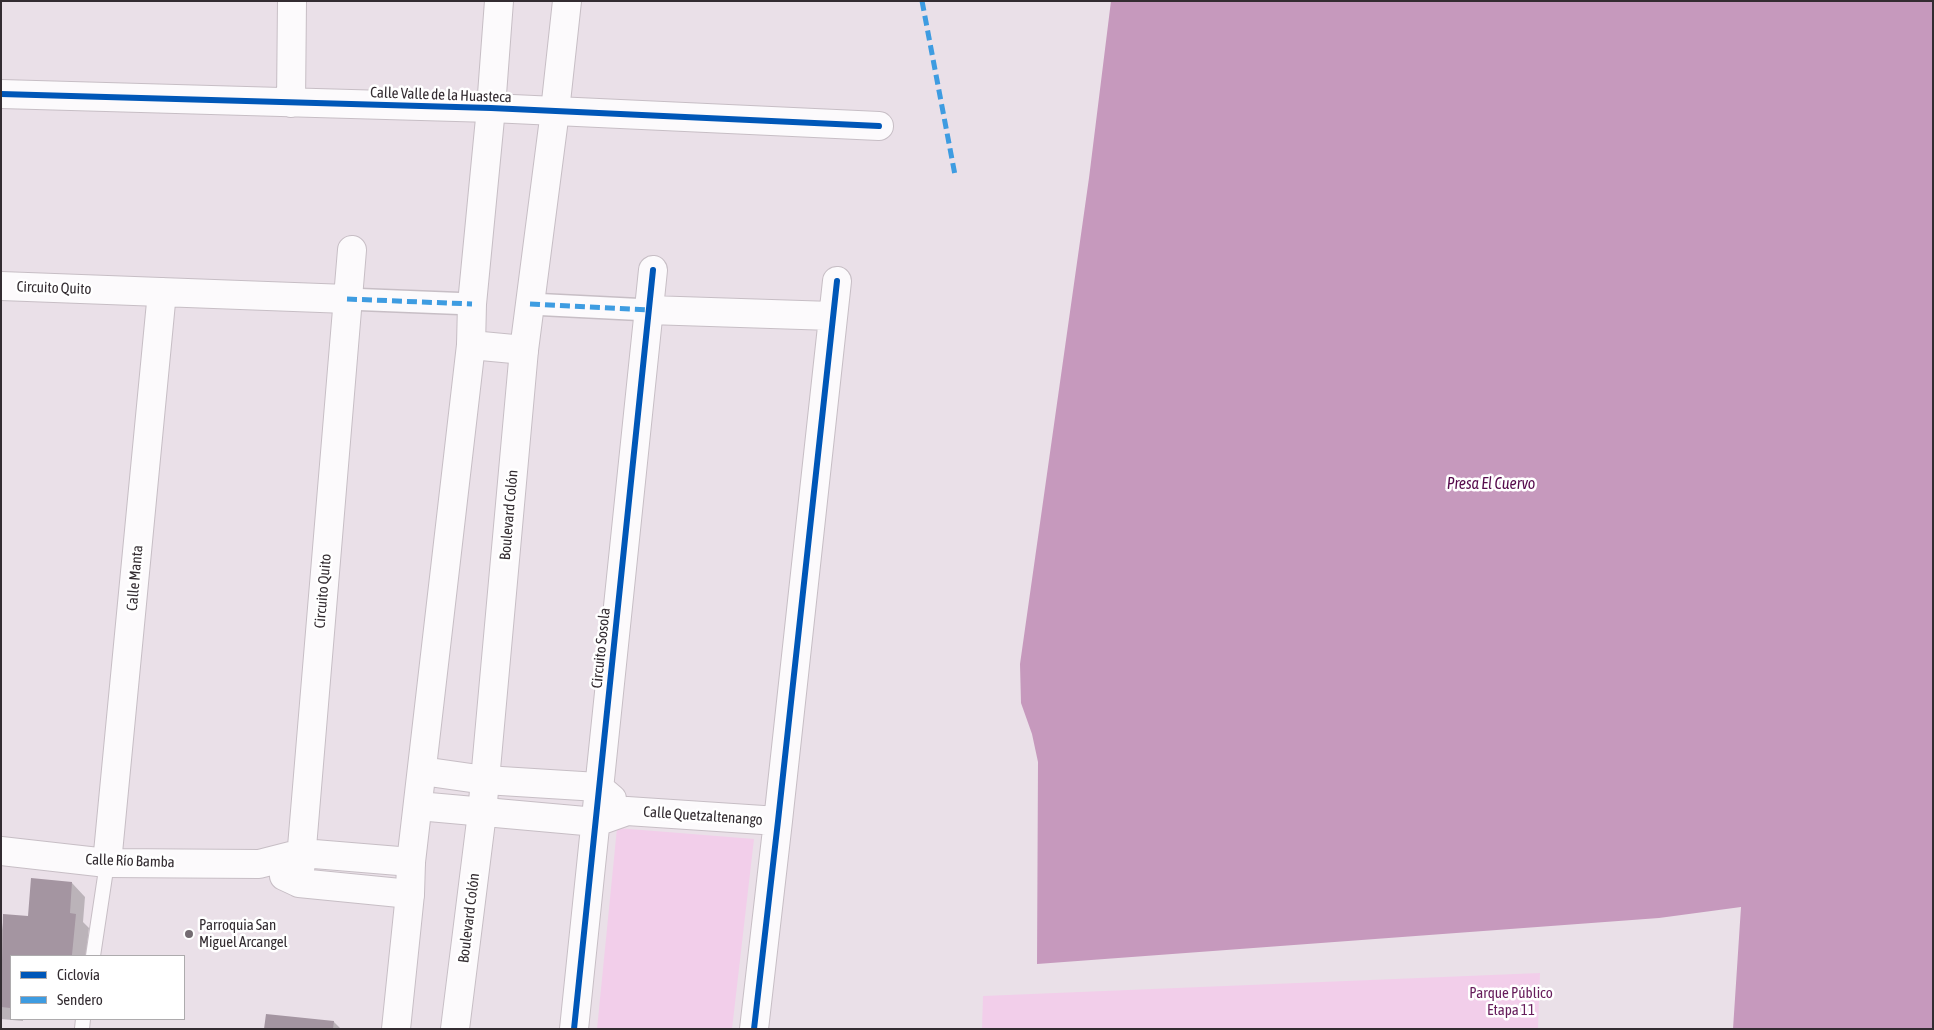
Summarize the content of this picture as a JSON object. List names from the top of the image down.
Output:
{
  "streets": {
    "street": [
      "Calle Valle de la Huasteca",
      "Circuito Quito",
      "Boulevard Colón",
      "Calle Manta",
      "Circuito Sosola",
      "Calle Quetzaltenango",
      "Calle Río Bamba"
    ]
  },
  "crossings": [
    ["Calle Valle de la Huasteca", "Boulevard Colón"],
    ["Circuito Quito", "Calle Manta"],
    ["Circuito Quito", "Calle Río Bamba"],
    ["Boulevard Colón", "Calle Quetzaltenango"],
    ["Calle Manta", "Calle Río Bamba"],
    ["Circuito Sosola", "Calle Quetzaltenango"]
  ],
  "water": ["Presa El Cuervo"],
  "parks": ["Parque Público Etapa 11"],
  "places": ["Parroquia San Miguel Arcangel"],
  "legend": ["Ciclovía", "Sendero"]
}
